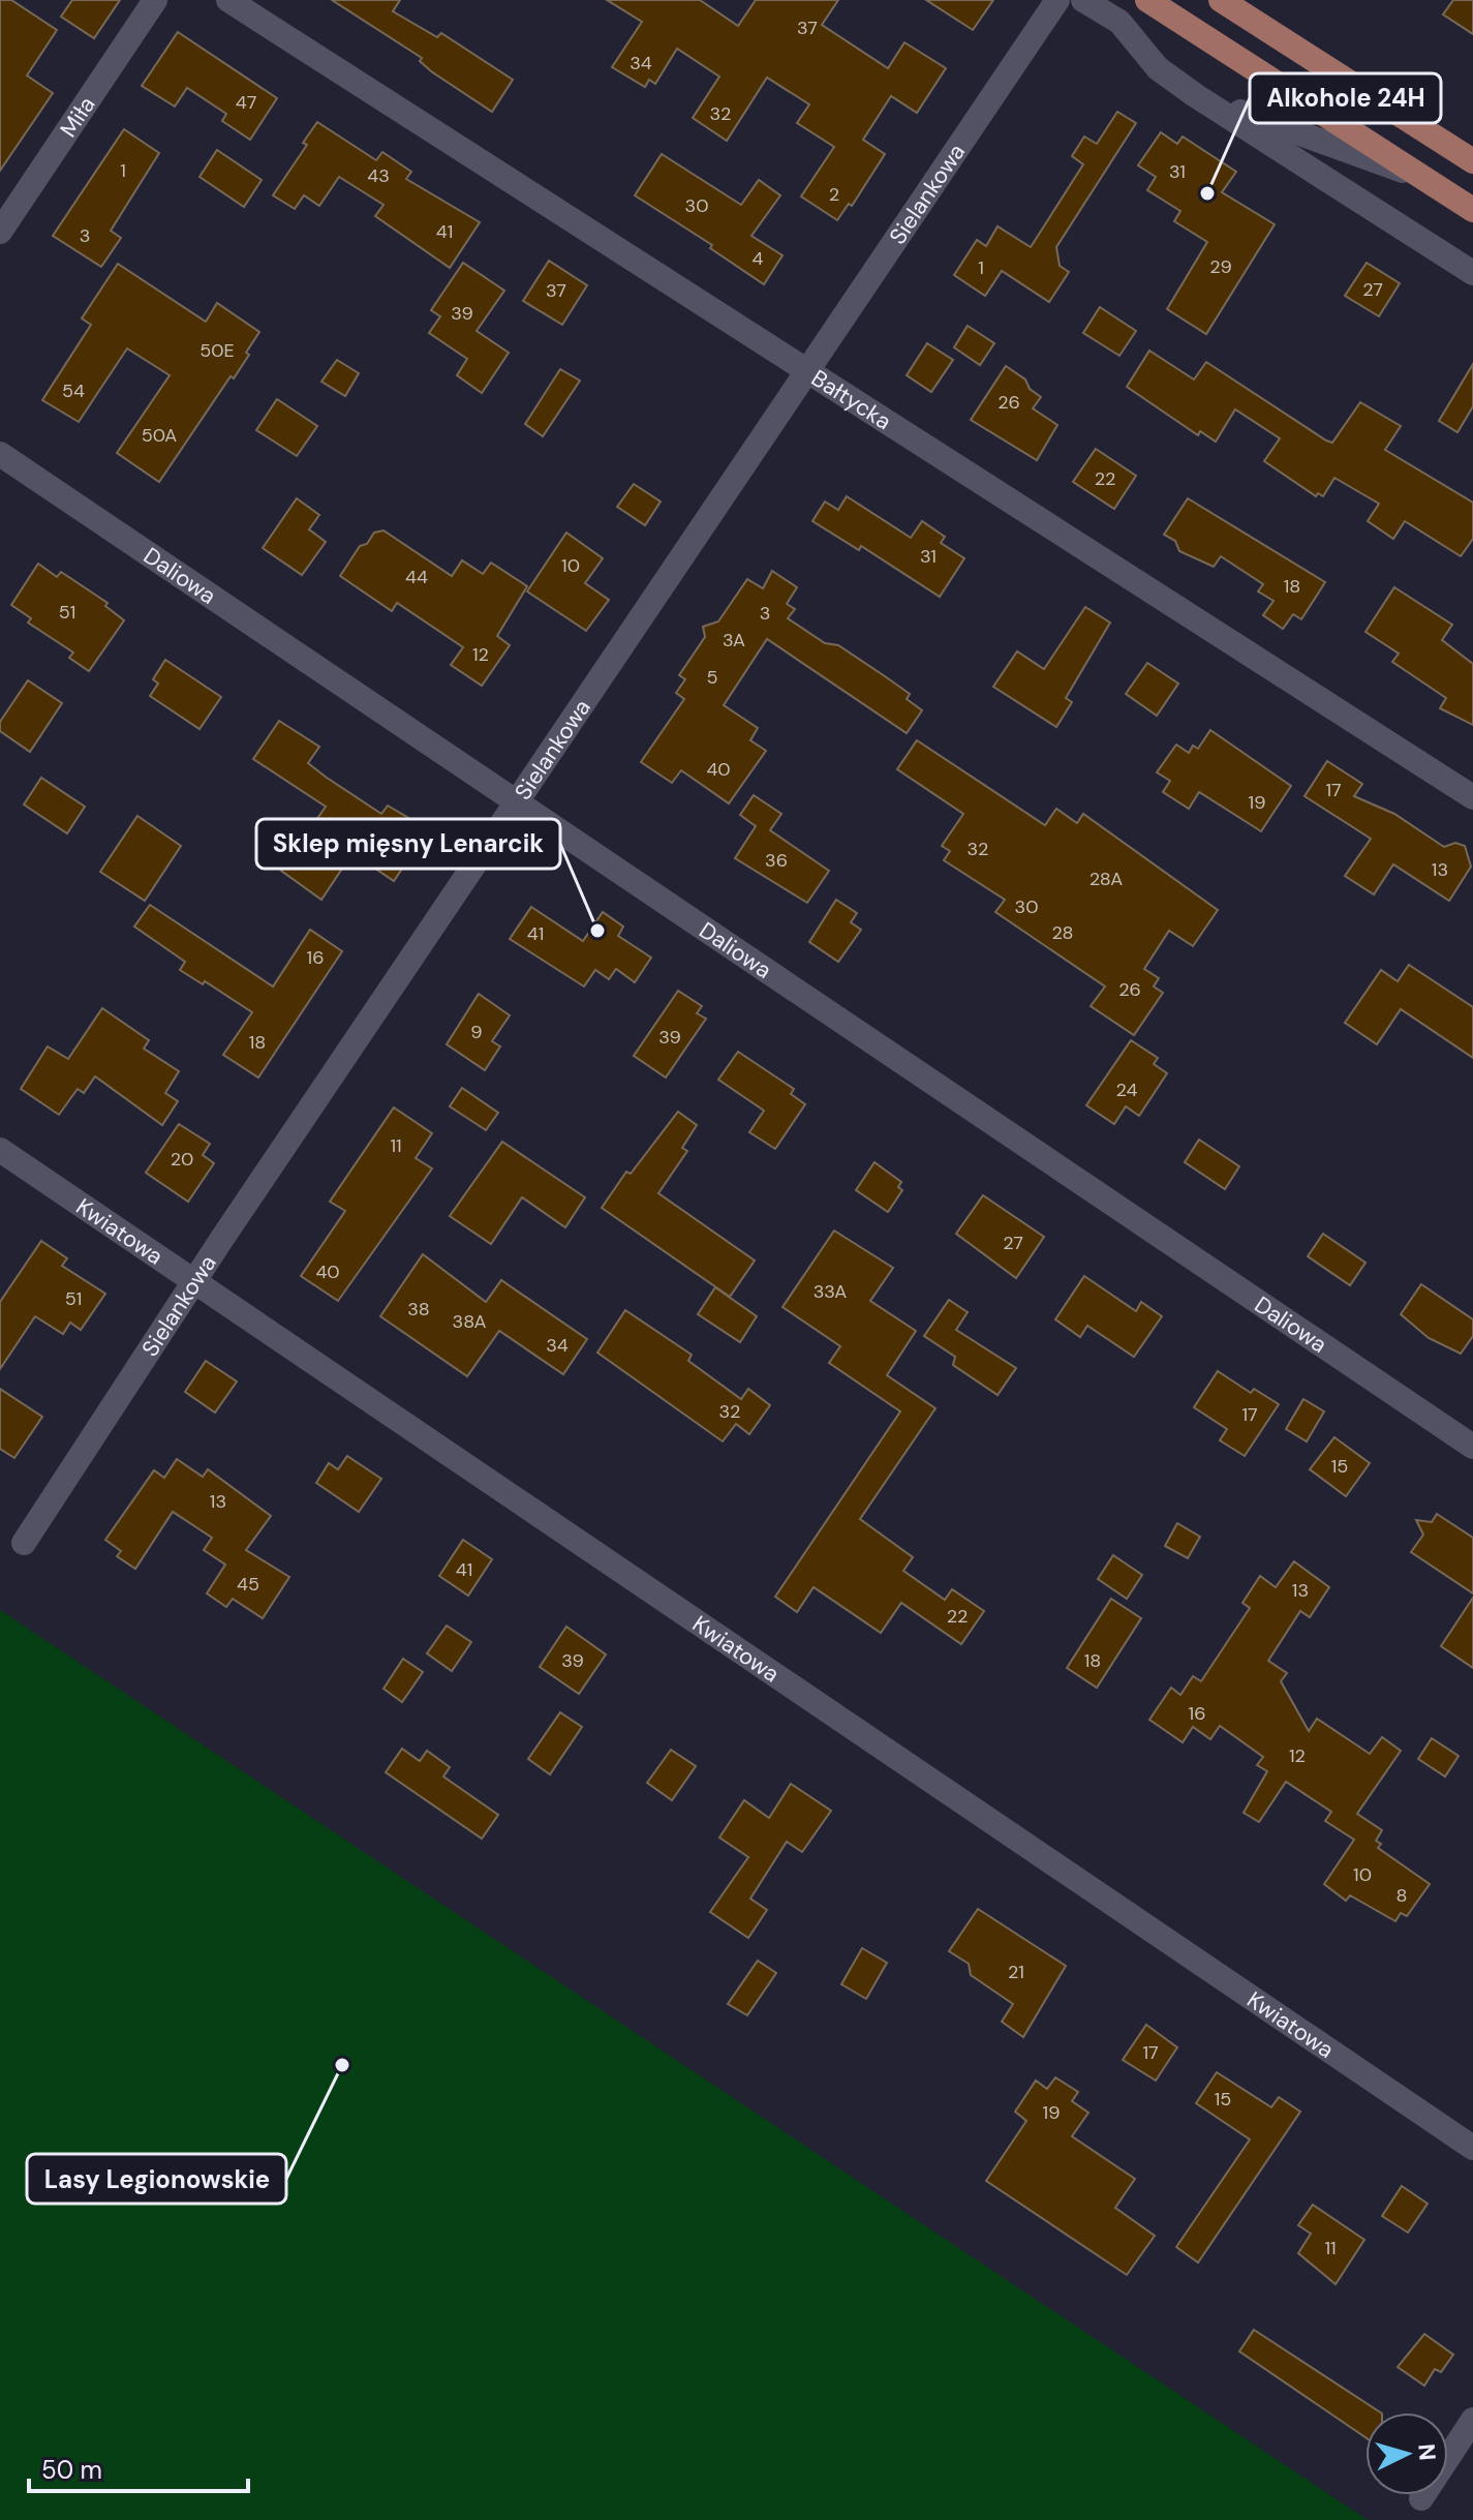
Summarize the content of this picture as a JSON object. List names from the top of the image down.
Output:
{
  "streets": {
    "street": [
      "Miła",
      "Sielankowa",
      "Bałtycka",
      "Daliowa",
      "Kwiatowa"
    ]
  },
  "crossings": [
    ["Sielankowa", "Bałtycka"],
    ["Sielankowa", "Daliowa"],
    ["Sielankowa", "Kwiatowa"]
  ],
  "places": ["Alkohole 24H", "Sklep mięsny Lenarcik", "Lasy Legionowskie"],
  "house_numbers": [
    "37",
    "34",
    "47",
    "32",
    "1",
    "31",
    "43",
    "2",
    "30",
    "41",
    "3",
    "4",
    "29",
    "1",
    "27",
    "37",
    "39",
    "50E",
    "54",
    "26",
    "50A",
    "22",
    "31",
    "10",
    "44",
    "18",
    "51",
    "3",
    "3A",
    "12",
    "5",
    "40",
    "17",
    "19",
    "32",
    "36",
    "13",
    "28A",
    "30",
    "28",
    "41",
    "16",
    "26",
    "9",
    "39",
    "18",
    "24",
    "11",
    "20",
    "27",
    "40",
    "33A",
    "51",
    "38",
    "38A",
    "34",
    "32",
    "17",
    "15",
    "13",
    "41",
    "45",
    "13",
    "22",
    "39",
    "18",
    "16",
    "12",
    "10",
    "8",
    "21",
    "17",
    "15",
    "19",
    "11"
  ],
  "scale_bar": "50 m",
  "north": "right"
}
